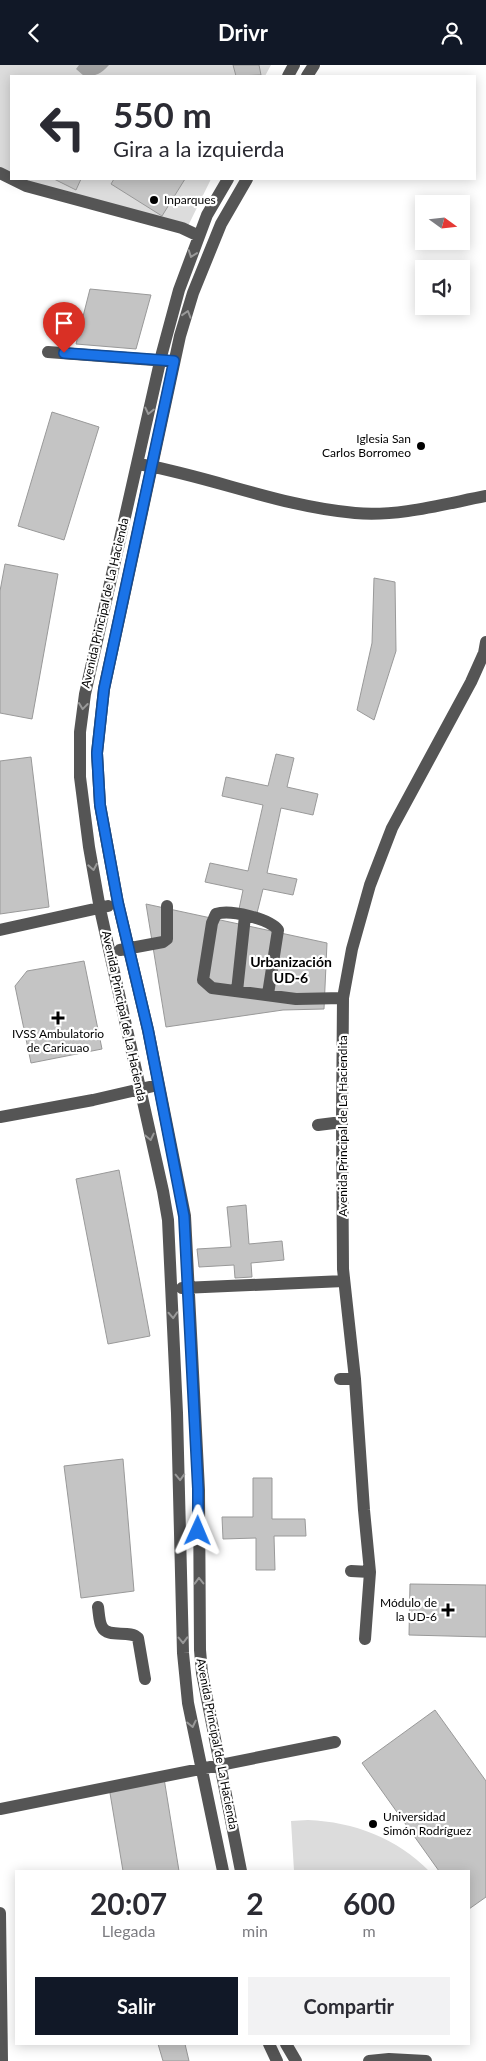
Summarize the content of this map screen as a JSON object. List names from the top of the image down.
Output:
{
  "streets": {
    "street": ["Avenida Principal de La Hacienda", "Avenida Principal de La Haciendita"]
  },
  "districts": ["Urbanización UD-6"],
  "places": {
    "other": ["Inparques", "Iglesia San Carlos Borromeo", "Universidad Simón Rodríguez"],
    "health": ["IVSS Ambulatorio de Caricuao", "Módulo de la UD-6"]
  },
  "north": "right",
  "page": {
    "header": "Drivr",
    "turn": ["550 m", "Gira a la izquierda"],
    "eta": [
      "20:07",
      "Llegada",
      "2",
      "min",
      "600",
      "m"
    ],
    "buttons": ["Salir", "Compartir"]
  }
}
